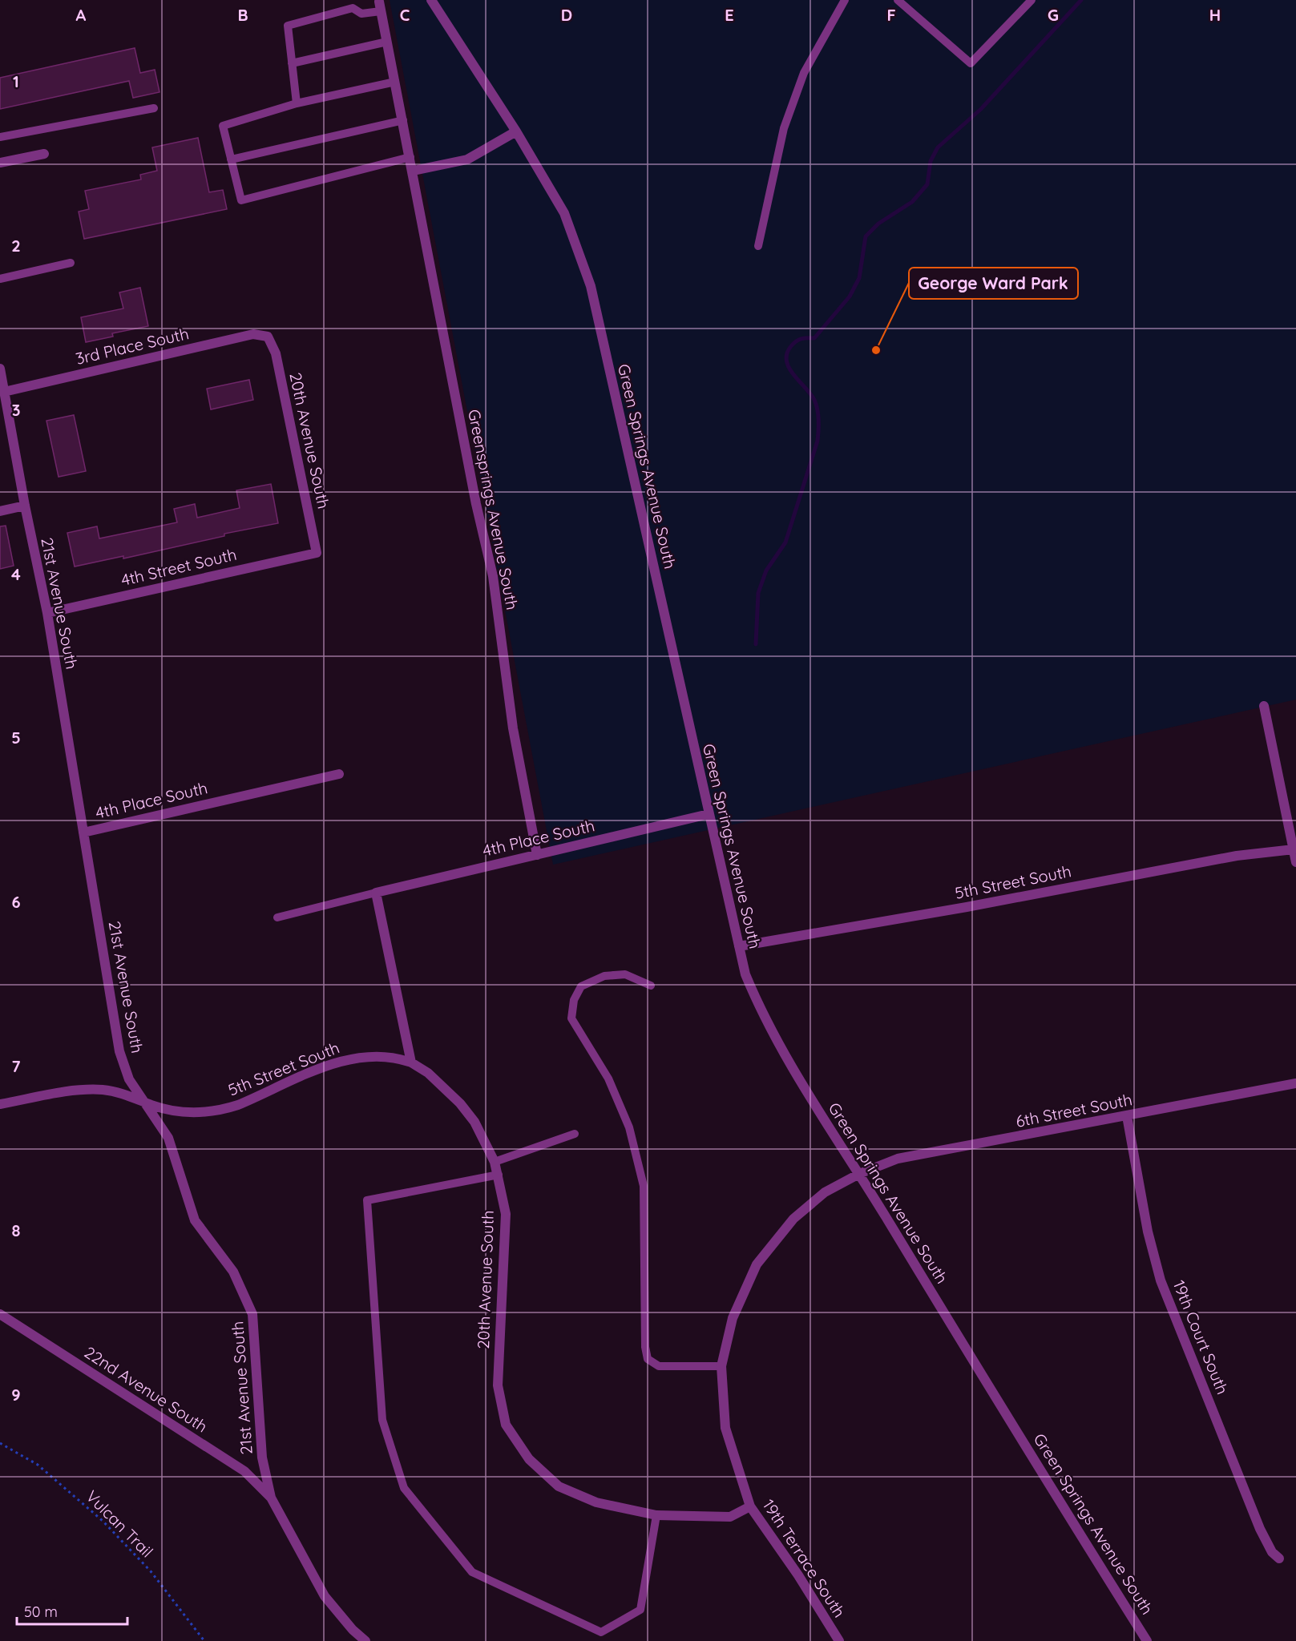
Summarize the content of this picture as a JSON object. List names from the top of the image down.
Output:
{
  "streets": {
    "street": [
      "3rd Place South",
      "20th Avenue South",
      "Green Springs Avenue South",
      "Greensprings Avenue South",
      "4th Street South",
      "21st Avenue South",
      "4th Place South",
      "5th Street South",
      "6th Street South",
      "19th Court South",
      "22nd Avenue South",
      "19th Terrace South"
    ],
    "path": ["Vulcan Trail"]
  },
  "crossings": [
    ["3rd Place South", "20th Avenue South"],
    ["3rd Place South", "21st Avenue South"],
    ["20th Avenue South", "4th Street South"],
    ["20th Avenue South", "5th Street South"],
    ["20th Avenue South", "19th Terrace South"],
    ["Green Springs Avenue South", "4th Place South"],
    ["Green Springs Avenue South", "5th Street South"],
    ["Green Springs Avenue South", "6th Street South"],
    ["Green Springs Avenue South", "19th Terrace South"],
    ["Greensprings Avenue South", "4th Place South"],
    ["4th Street South", "21st Avenue South"],
    ["21st Avenue South", "4th Place South"],
    ["21st Avenue South", "5th Street South"],
    ["21st Avenue South", "22nd Avenue South"],
    ["6th Street South", "19th Court South"],
    ["6th Street South", "19th Terrace South"]
  ],
  "places": ["George Ward Park"],
  "scale_bar": "50 m",
  "grid": {
    "columns": [
      "A",
      "B",
      "C",
      "D",
      "E",
      "F",
      "G",
      "H"
    ],
    "rows": [
      "1",
      "2",
      "3",
      "4",
      "5",
      "6",
      "7",
      "8",
      "9"
    ]
  }
}
